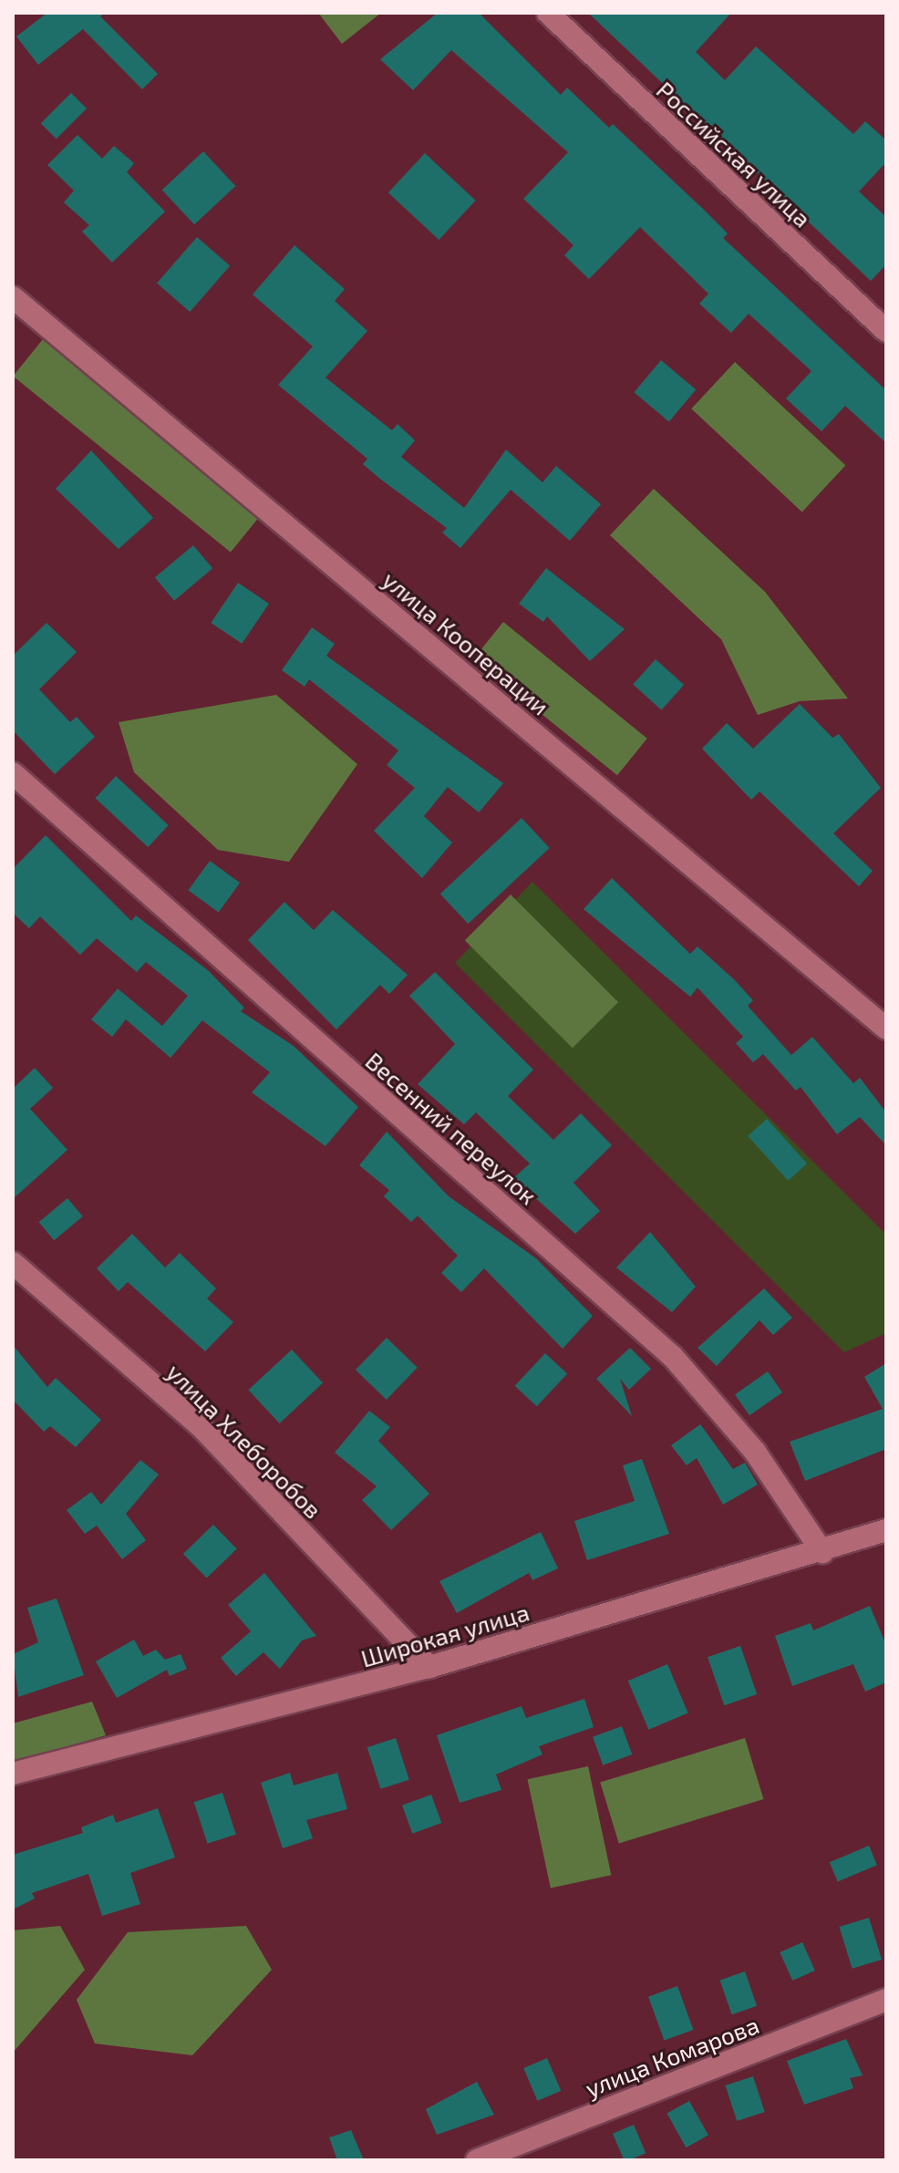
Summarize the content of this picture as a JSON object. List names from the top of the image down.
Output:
{
  "streets": {
    "street": [
      "Российская улица",
      "улица Кооперации",
      "Весенний переулок",
      "улица Хлеборобов",
      "Широкая улица",
      "улица Комарова"
    ]
  },
  "crossings": [
    ["Весенний переулок", "Широкая улица"],
    ["улица Хлеборобов", "Широкая улица"]
  ]
}
